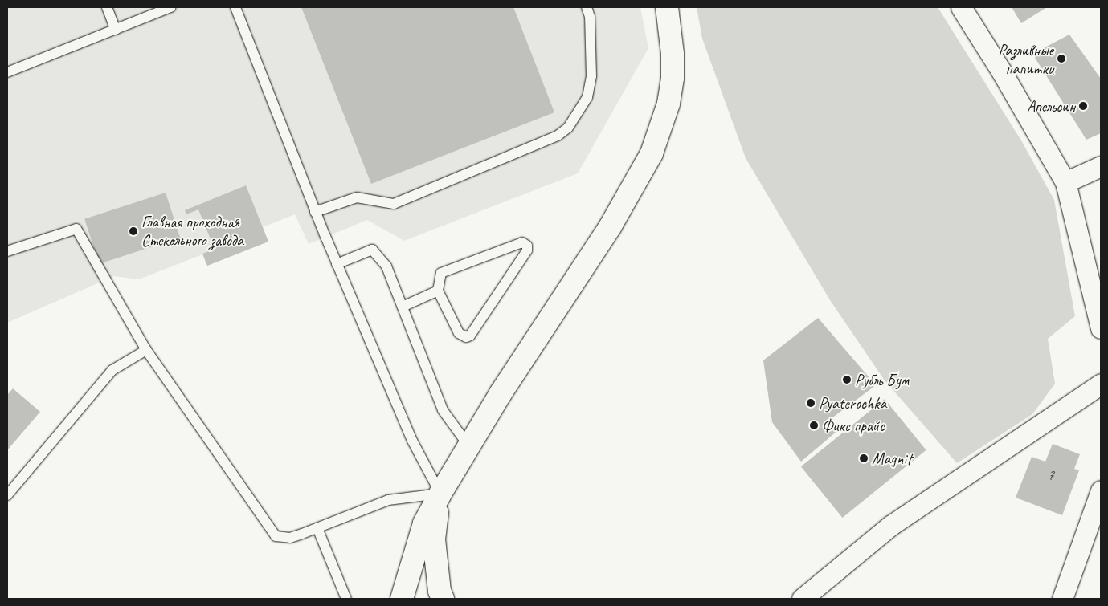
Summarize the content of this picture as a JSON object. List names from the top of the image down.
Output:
{
  "places": [
    "Разливные напитки",
    "Апельсин",
    "Главная проходная Стекольного завода",
    "Рубль Бум",
    "Pyaterochka",
    "Фикс прайс",
    "Magnit"
  ],
  "house_numbers": ["7"]
}
